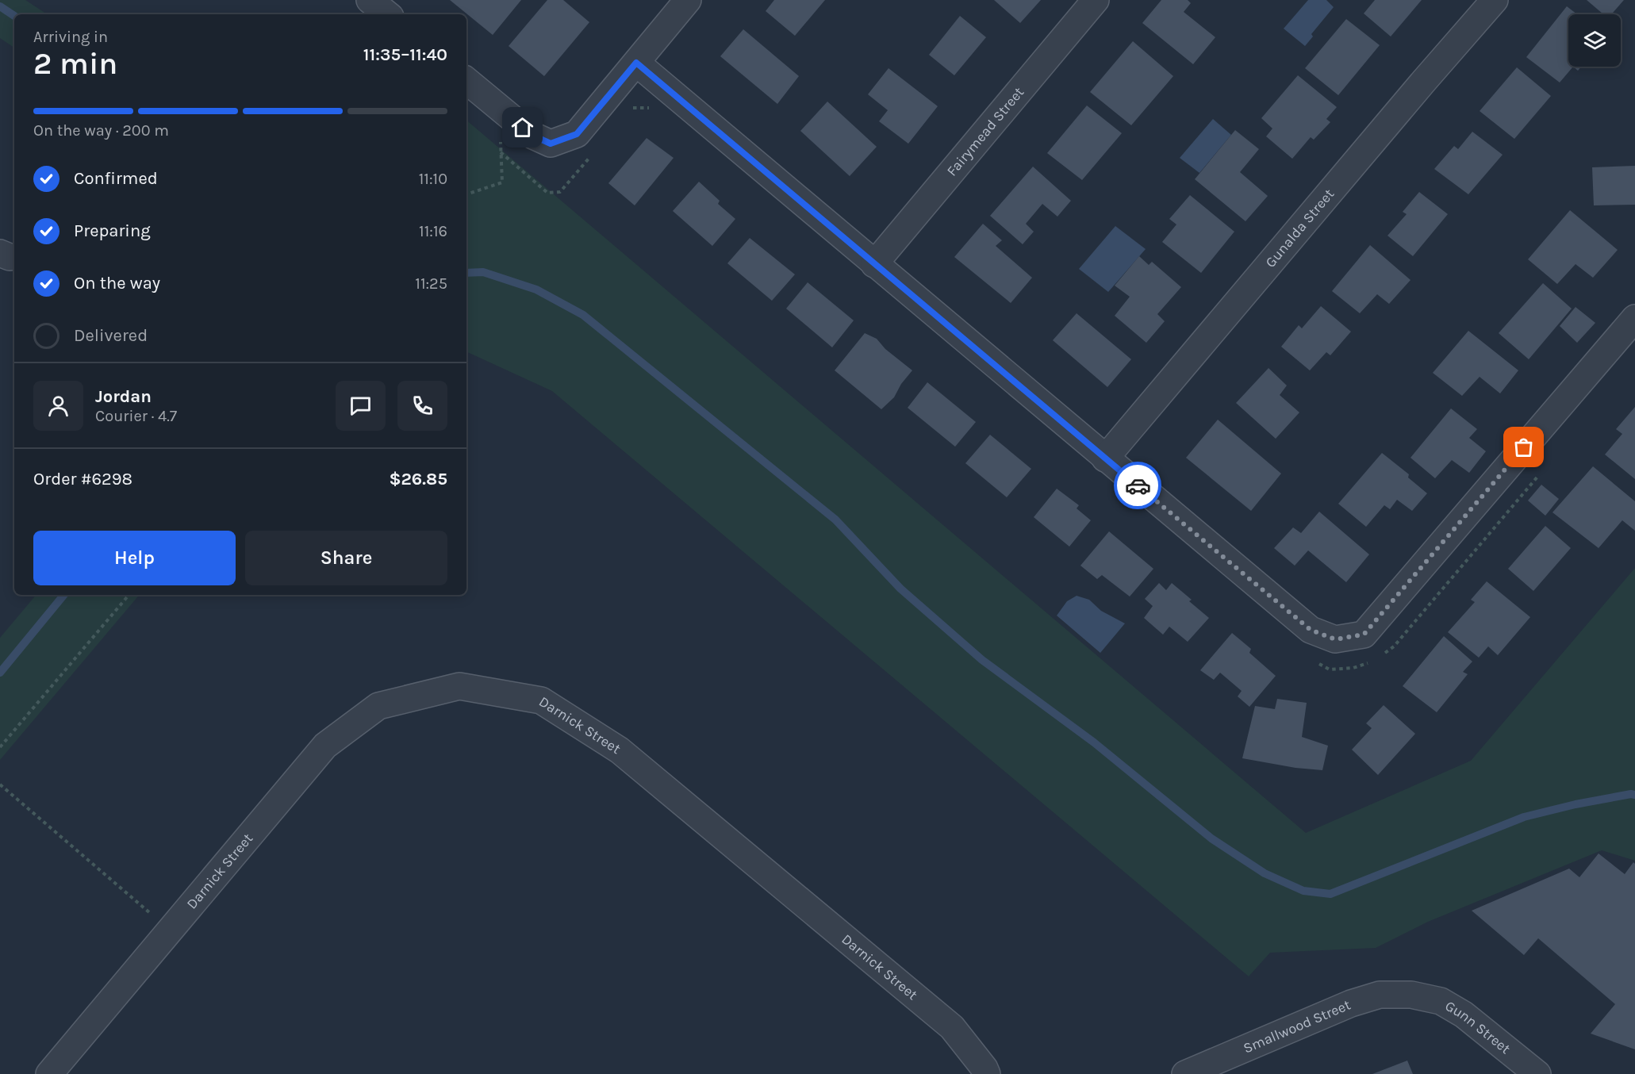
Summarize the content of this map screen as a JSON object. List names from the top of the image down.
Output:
{
  "streets": {
    "street": [
      "Fairymead Street",
      "Gunalda Street",
      "Darnick Street",
      "Smallwood Street",
      "Gunn Street"
    ]
  },
  "crossings": [
    ["Smallwood Street", "Gunn Street"]
  ],
  "page": {
    "heading": ["2 min", "Arriving in", "11:35–11:40"],
    "panel": [
      "Jordan",
      "Courier · 4.7",
      "Order #6298",
      "$26.85"
    ],
    "bar": "On the way · 200 m",
    "list": [
      ["Confirmed", "11:10"],
      ["Preparing", "11:16"],
      ["On the way", "11:25"],
      "Delivered"
    ],
    "buttons": ["Help", "Share"]
  }
}
